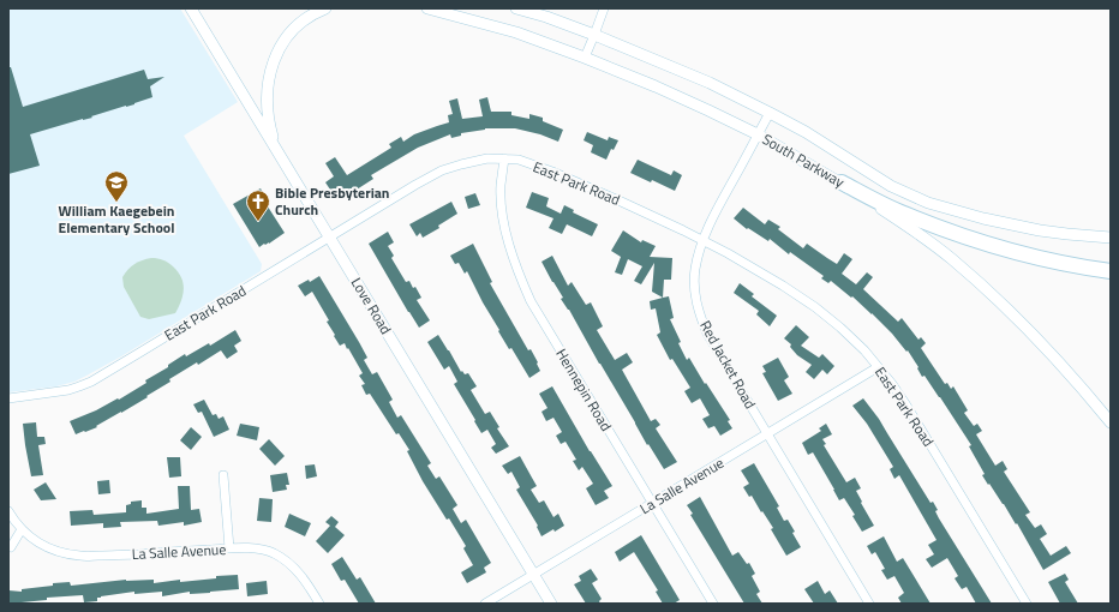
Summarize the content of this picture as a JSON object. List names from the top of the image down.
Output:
{
  "streets": {
    "main road": ["South Parkway", "Love Road"],
    "street": [
      "East Park Road",
      "Red Jacket Road",
      "Hennepin Road",
      "La Salle Avenue"
    ]
  },
  "crossings": [
    ["South Parkway", "Red Jacket Road"],
    ["East Park Road", "Love Road"],
    ["East Park Road", "Red Jacket Road"],
    ["East Park Road", "Hennepin Road"],
    ["East Park Road", "La Salle Avenue"],
    ["Love Road", "La Salle Avenue"],
    ["Red Jacket Road", "La Salle Avenue"],
    ["Hennepin Road", "La Salle Avenue"]
  ],
  "places": {
    "school or university": ["William Kaegebein Elementary School"],
    "church": ["Bible Presbyterian Church"]
  }
}
